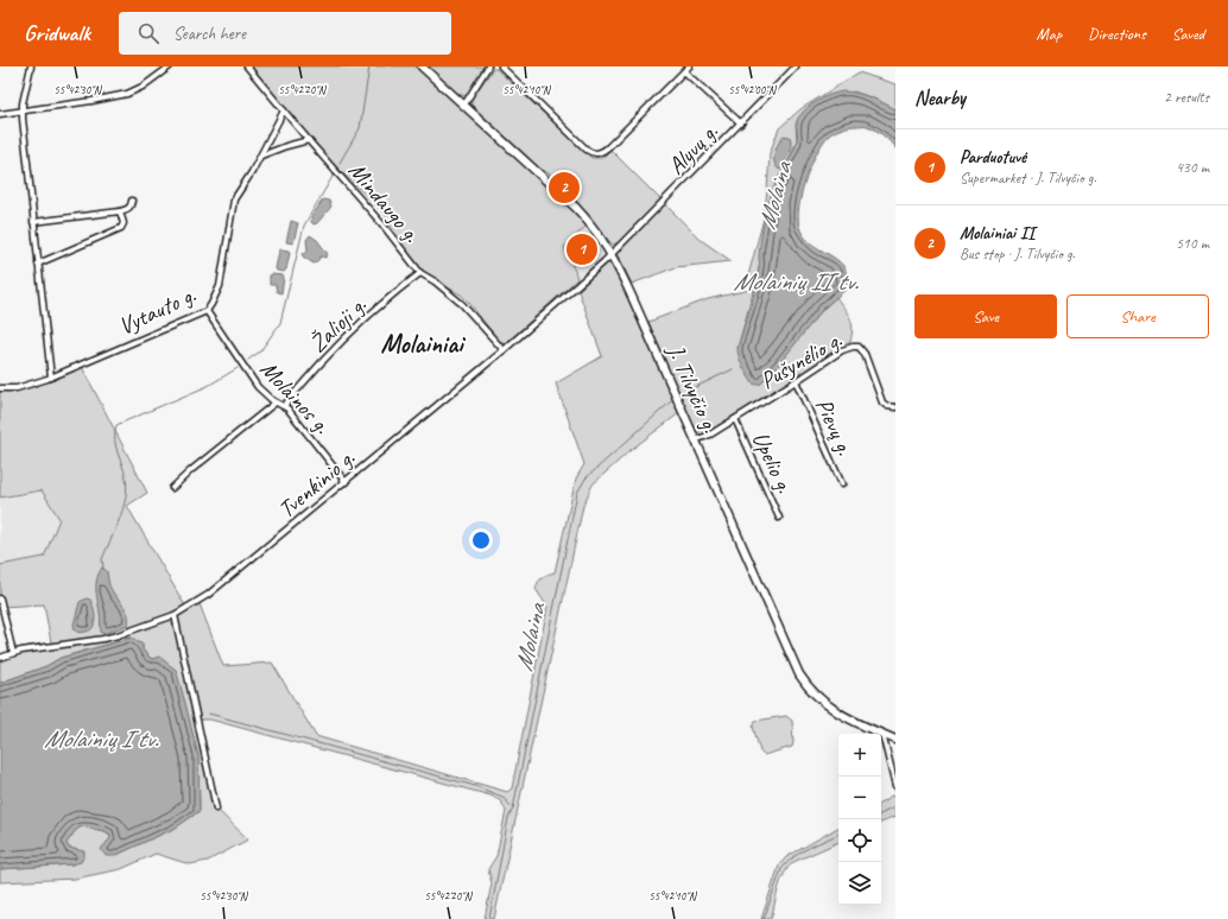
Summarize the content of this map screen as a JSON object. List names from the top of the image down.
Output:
{
  "streets": {
    "main road": ["J. Tilvyčio g."],
    "street": [
      "Alyvų g.",
      "Mindaugo g.",
      "Vytauto g.",
      "Žalioji g.",
      "Pušynėlio g.",
      "Molainos g.",
      "Pievų g.",
      "Upelio g.",
      "Tvenkinio g."
    ]
  },
  "crossings": [
    ["Alyvų g.", "J. Tilvyčio g."],
    ["Alyvų g.", "Tvenkinio g."],
    ["Mindaugo g.", "Vytauto g."],
    ["Mindaugo g.", "Žalioji g."],
    ["Mindaugo g.", "Tvenkinio g."],
    ["Vytauto g.", "Molainos g."],
    ["Žalioji g.", "Molainos g."],
    ["Pušynėlio g.", "J. Tilvyčio g."],
    ["Pušynėlio g.", "Pievų g."],
    ["Pušynėlio g.", "Upelio g."],
    ["J. Tilvyčio g.", "Tvenkinio g."],
    ["Molainos g.", "Tvenkinio g."]
  ],
  "districts": ["Molainiai"],
  "water": ["Molaina", "Molainių II tv.", "Molainių I tv."],
  "page": {
    "header": "Gridwalk",
    "search": "Search here",
    "nav": ["Map", "Directions", "Saved"],
    "heading": ["Nearby", "2 results"],
    "list": [
      {
        "mark": "1",
        "name": "Parduotuvė",
        "note": "Supermarket · J. Tilvyčio g.",
        "value": "430 m"
      },
      {
        "mark": "2",
        "name": "Molainiai II",
        "note": "Bus stop · J. Tilvyčio g.",
        "value": "510 m"
      }
    ],
    "pins": ["2", "1"],
    "buttons": ["Save", "Share"],
    "map_buttons": ["+", "−"]
  },
  "coordinates": [
    "55°42'30\"N",
    "55°42'20\"N",
    "55°42'10\"N",
    "55°42'00\"N"
  ]
}
